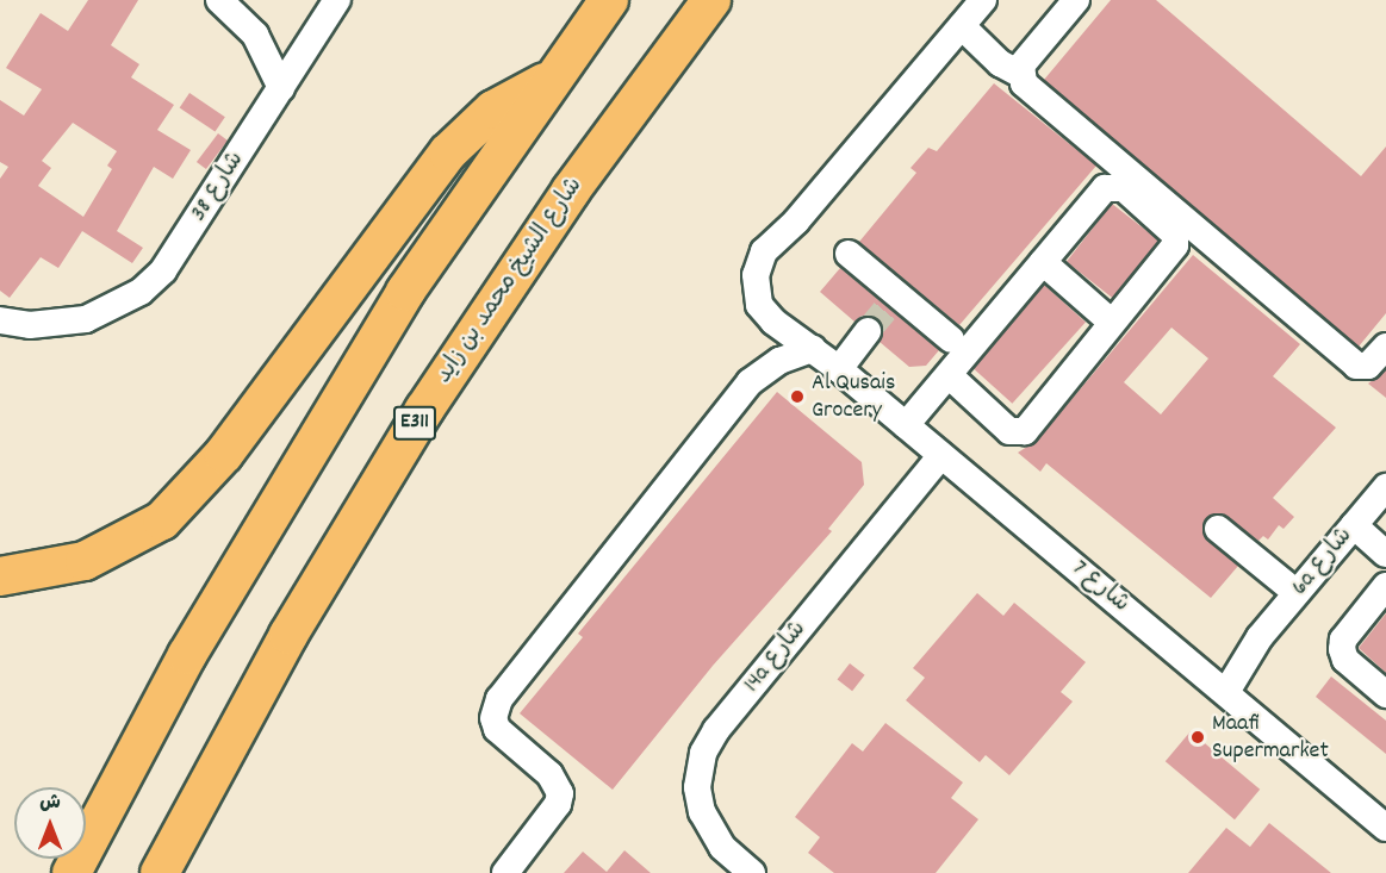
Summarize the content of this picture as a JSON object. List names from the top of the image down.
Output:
{
  "streets": {
    "highway": ["شارع الشيخ محمد بن زايد", "E311"],
    "street": [
      "شارع 38",
      "6a شارع",
      "شارع 7",
      "14a شارع"
    ]
  },
  "crossings": [
    ["6a شارع", "شارع 7"],
    ["شارع 7", "14a شارع"]
  ],
  "places": ["Al Qusais Grocery", "Maafi Supermarket"],
  "north": "top"
}
